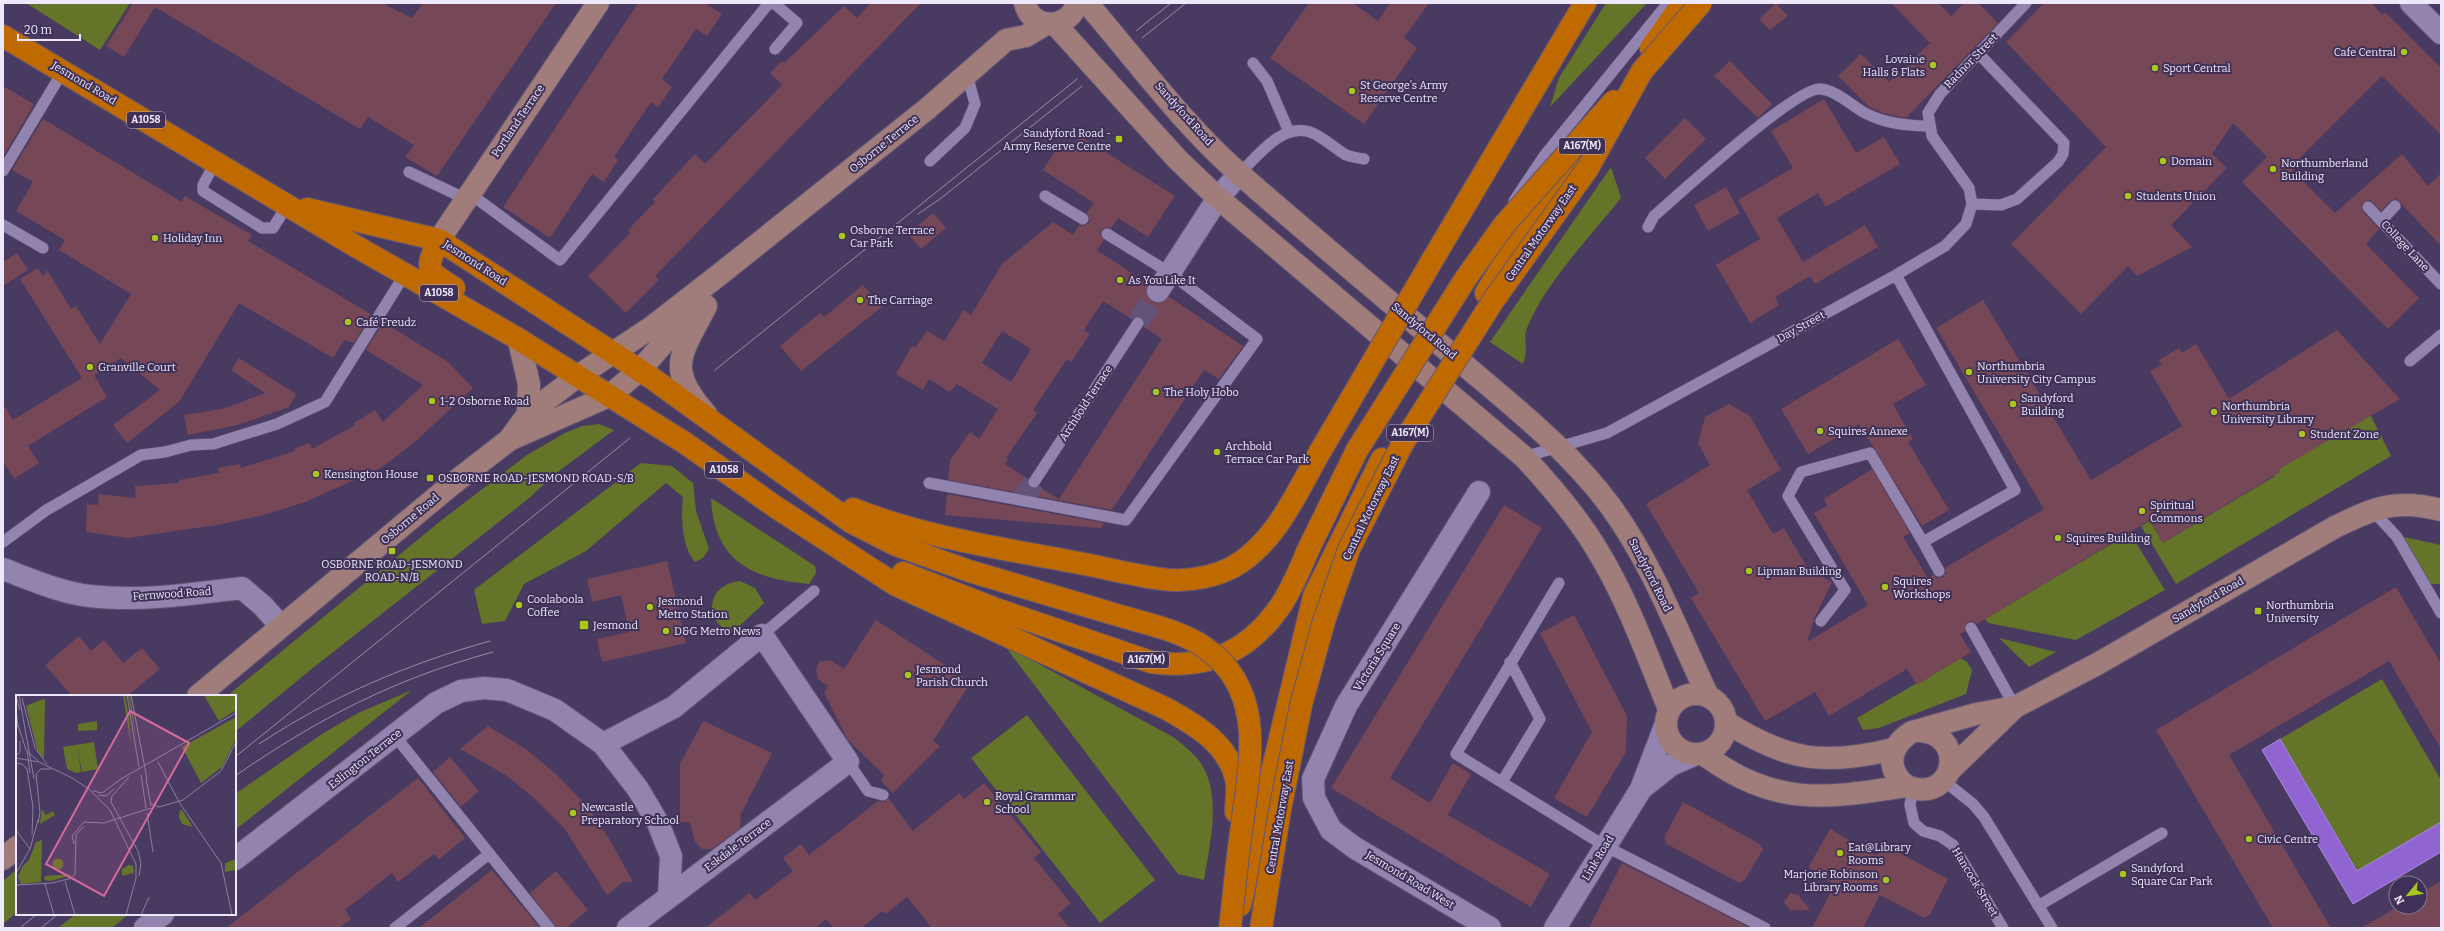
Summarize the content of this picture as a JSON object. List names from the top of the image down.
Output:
{
  "streets": {
    "highway": [
      "Jesmond Road",
      "A1058",
      "A167(M)",
      "Central Motorway East"
    ],
    "main road": [
      "Sandyford Road",
      "Portland Terrace",
      "Osborne Terrace",
      "Osborne Road"
    ],
    "street": [
      "Fernwood Road",
      "Victoria Square",
      "Eslington Terrace",
      "Eskdale Terrace",
      "Link Road",
      "Jesmond Road West"
    ],
    "lane": [
      "Radnor Street",
      "College Lane",
      "Day Street",
      "Archbold Terrace",
      "Hancock Street"
    ]
  },
  "crossings": [
    ["Jesmond Road", "A1058"],
    ["Jesmond Road", "Portland Terrace"],
    ["Jesmond Road", "Osborne Terrace"],
    ["Jesmond Road", "Osborne Road"],
    ["Sandyford Road", "Day Street"],
    ["Sandyford Road", "Link Road"],
    ["A1058", "Portland Terrace"],
    ["A1058", "Osborne Terrace"],
    ["A1058", "A167(M)"],
    ["A1058", "Osborne Road"],
    ["Osborne Terrace", "Osborne Road"],
    ["A167(M)", "Central Motorway East"],
    ["Osborne Road", "Fernwood Road"],
    ["Victoria Square", "Jesmond Road West"],
    ["Eslington Terrace", "Eskdale Terrace"]
  ],
  "places": {
    "other": [
      "Cafe Central",
      "Lovaine Halls & Flats",
      "Sport Central",
      "St George's Army Reserve Centre",
      "Domain",
      "Northumberland Building",
      "Students Union",
      "Osborne Terrace Car Park",
      "Holiday Inn",
      "As You Like It",
      "The Carriage",
      "Café Freudz",
      "Granville Court",
      "Northumbria University City Campus",
      "The Holy Hobo",
      "1-2 Osborne Road",
      "Sandyford Building",
      "Northumbria University Library",
      "Squires Annexe",
      "Student Zone",
      "Archbold Terrace Car Park",
      "Kensington House",
      "Spiritual Commons",
      "Squires Building",
      "Lipman Building",
      "Squires Workshops",
      "Coolaboola Coffee",
      "Jesmond Metro Station",
      "D&G Metro News",
      "Jesmond Parish Church",
      "Royal Grammar School",
      "Newcastle Preparatory School",
      "Civic Centre",
      "Eat@Library Rooms",
      "Sandyford Square Car Park",
      "Marjorie Robinson Library Rooms"
    ],
    "transit": [
      "Sandyford Road - Army Reserve Centre",
      "OSBORNE ROAD-JESMOND ROAD-S/B",
      "OSBORNE ROAD-JESMOND ROAD-N/B",
      "Northumbria University",
      "Jesmond"
    ]
  },
  "scale_bar": "20 m",
  "north": "bottom left"
}
